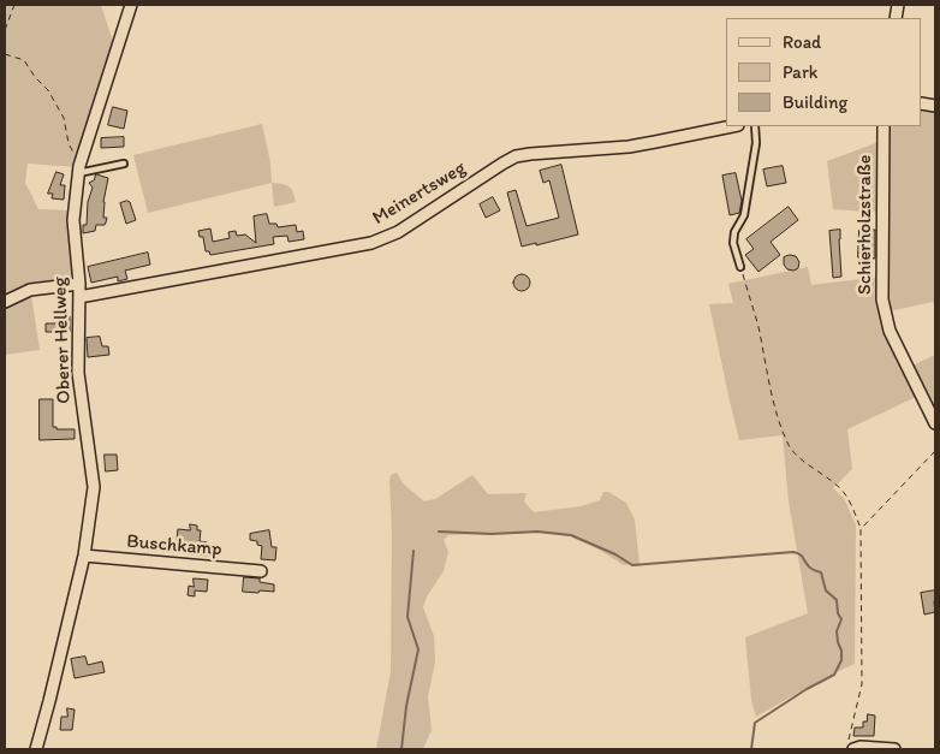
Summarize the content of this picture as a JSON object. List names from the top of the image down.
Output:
{
  "streets": {
    "street": [
      "Meinertsweg",
      "Schierholzstraße",
      "Oberer Hellweg",
      "Buschkamp"
    ]
  },
  "crossings": [
    ["Meinertsweg", "Oberer Hellweg"],
    ["Oberer Hellweg", "Buschkamp"]
  ],
  "legend": ["Road", "Park", "Building"]
}
